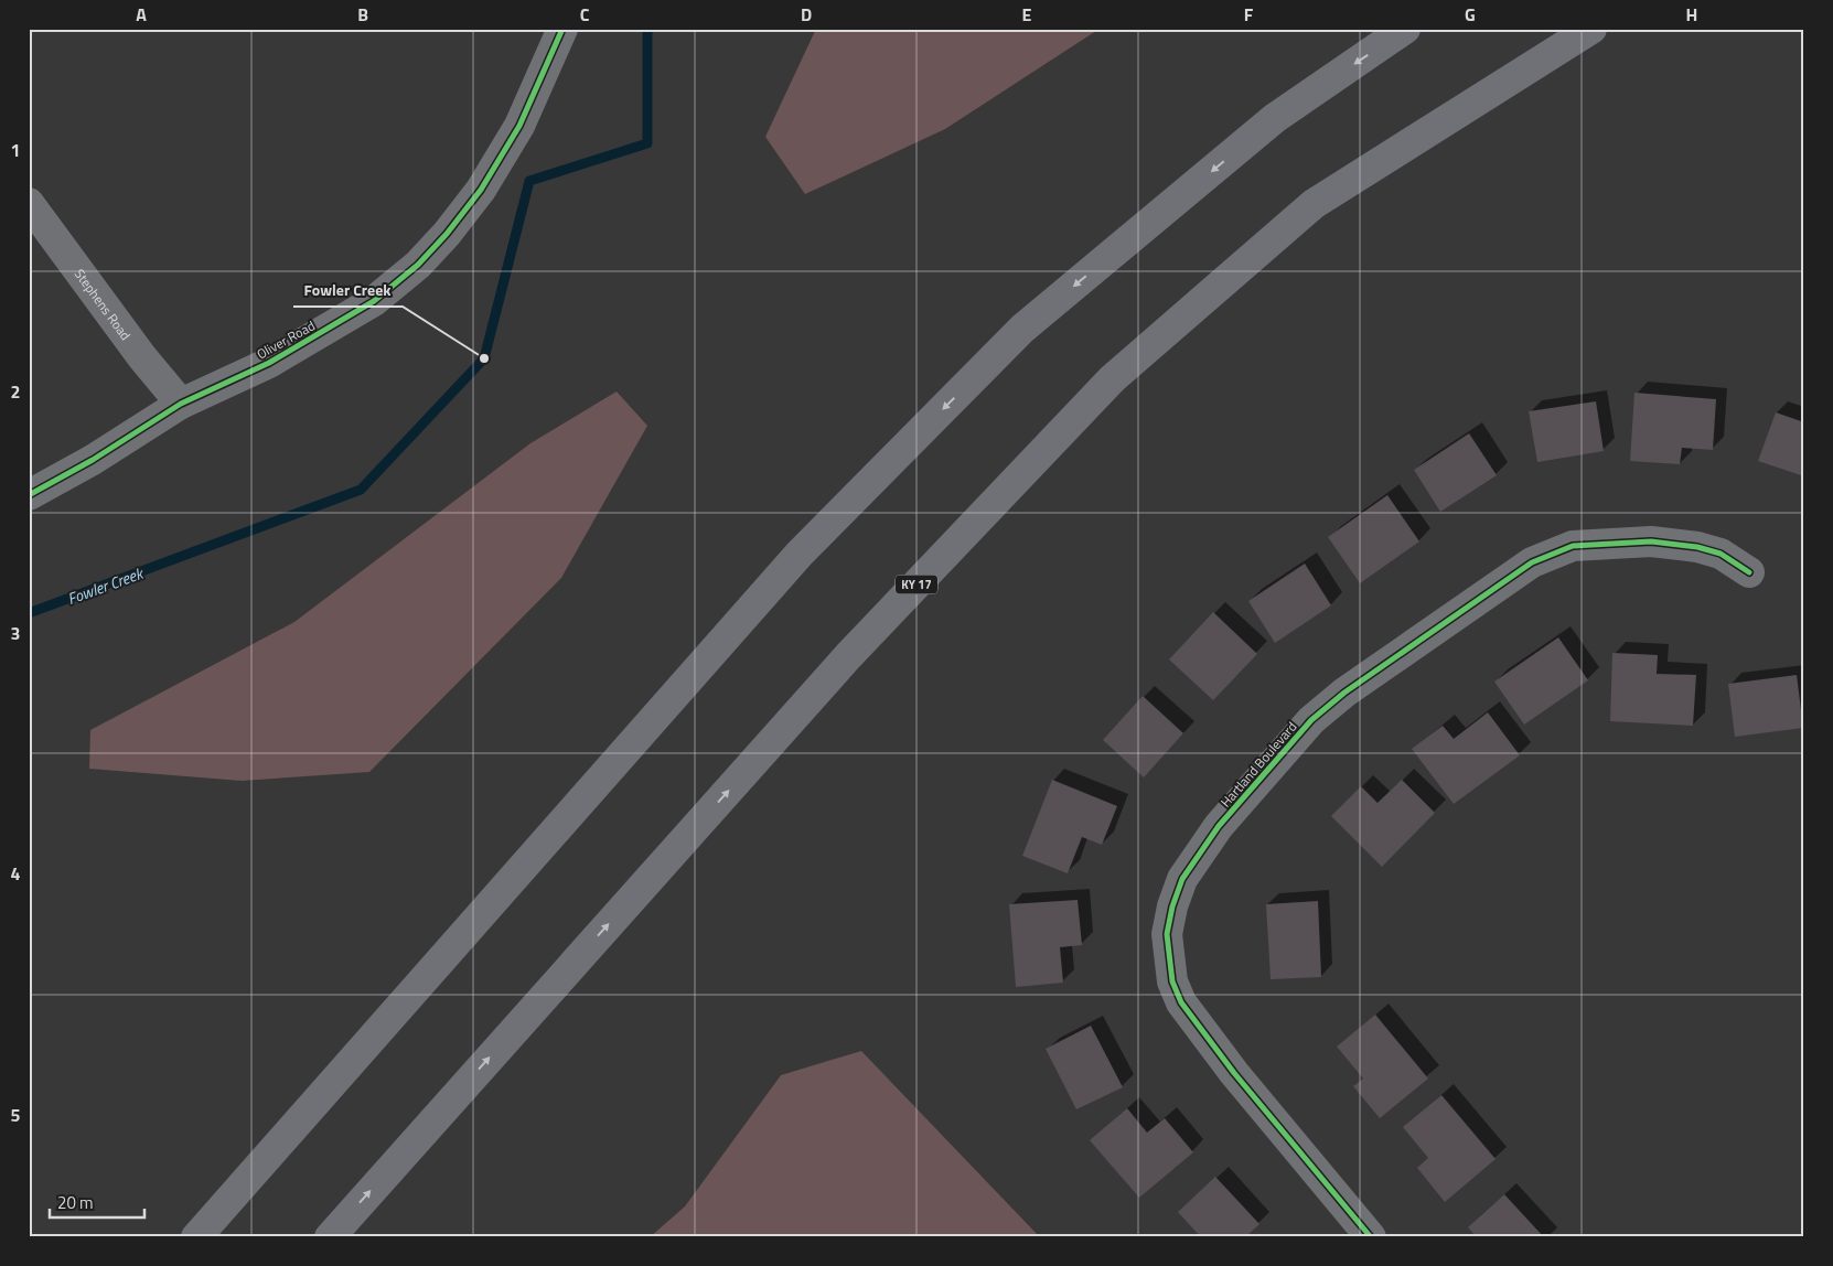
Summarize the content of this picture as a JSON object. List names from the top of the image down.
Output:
{
  "streets": {
    "main road": ["KY 17"],
    "street": ["Stephens Road", "Oliver Road", "Hartland Boulevard"]
  },
  "crossings": [
    ["Stephens Road", "Oliver Road"]
  ],
  "water": ["Fowler Creek"],
  "places": ["Fowler Creek"],
  "scale_bar": "20 m",
  "grid": {
    "columns": [
      "A",
      "B",
      "C",
      "D",
      "E",
      "F",
      "G",
      "H"
    ],
    "rows": [
      "1",
      "2",
      "3",
      "4",
      "5"
    ]
  }
}
